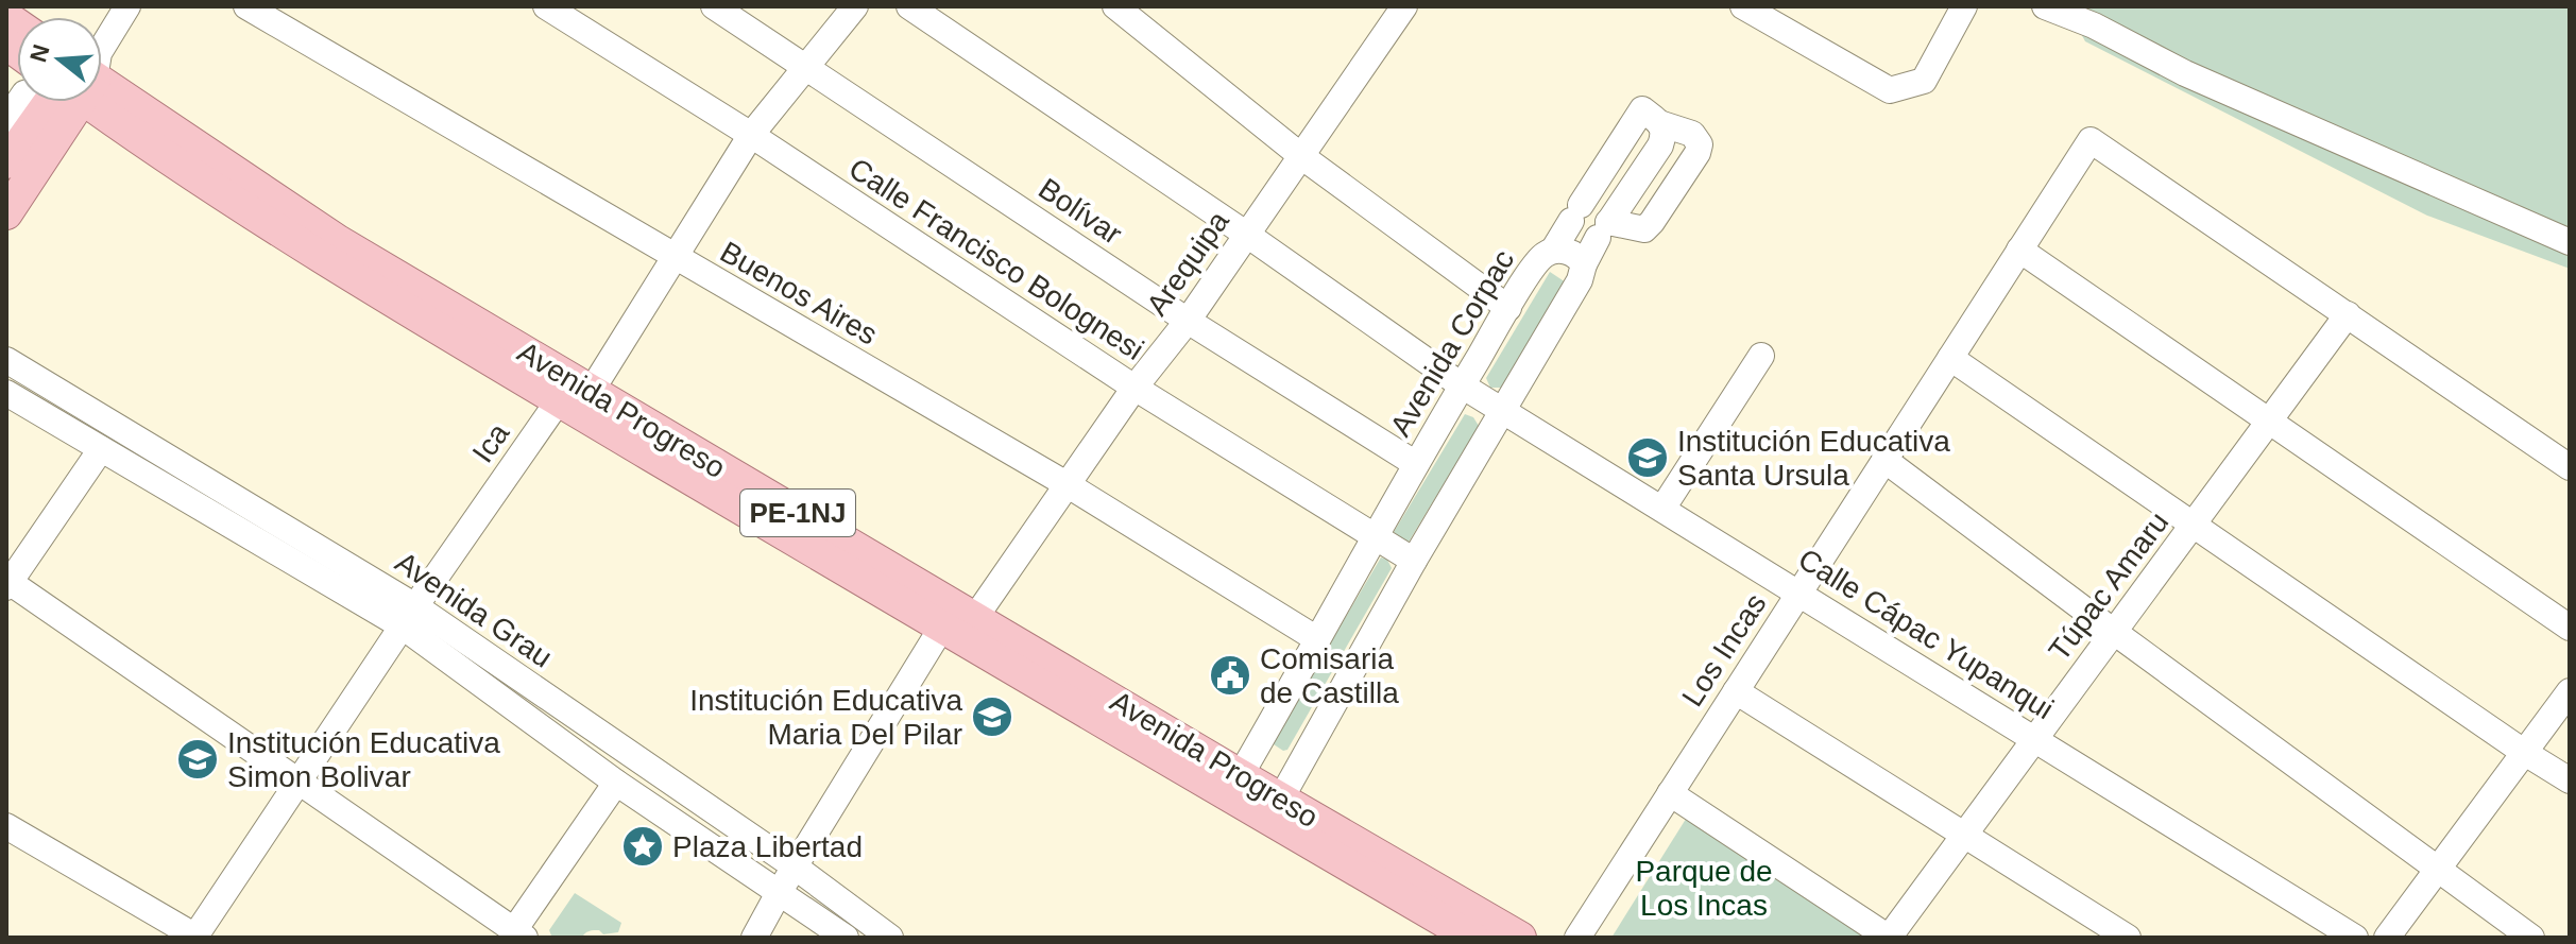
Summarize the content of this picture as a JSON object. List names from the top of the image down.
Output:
{
  "streets": {
    "main road": ["Avenida Progreso", "PE-1NJ"],
    "street": [
      "Bolívar",
      "Calle Francisco Bolognesi",
      "Arequipa",
      "Buenos Aires",
      "Avenida Corpac",
      "Ica",
      "Túpac Amaru",
      "Avenida Grau",
      "Calle Cápac Yupanqui",
      "Los Incas"
    ]
  },
  "crossings": [
    ["Bolívar", "Arequipa"],
    ["Bolívar", "Avenida Corpac"],
    ["Calle Francisco Bolognesi", "Arequipa"],
    ["Calle Francisco Bolognesi", "Avenida Corpac"],
    ["Arequipa", "Buenos Aires"],
    ["Arequipa", "Avenida Progreso"],
    ["Arequipa", "Avenida Grau"],
    ["Arequipa", "Calle Cápac Yupanqui"],
    ["Buenos Aires", "Avenida Corpac"],
    ["Avenida Corpac", "Avenida Progreso"],
    ["Avenida Corpac", "Calle Cápac Yupanqui"],
    ["Avenida Progreso", "Ica"],
    ["Ica", "Avenida Grau"],
    ["Túpac Amaru", "Calle Cápac Yupanqui"],
    ["Túpac Amaru", "Los Incas"],
    ["Calle Cápac Yupanqui", "Los Incas"]
  ],
  "parks": ["Parque de Los Incas"],
  "places": {
    "school or university": ["Institución Educativa Santa Ursula", "Institución Educativa Maria Del Pilar", "Institución Educativa Simon Bolivar"],
    "public building": ["Comisaria de Castilla"],
    "place": ["Plaza Libertad"]
  },
  "north": "left"
}
